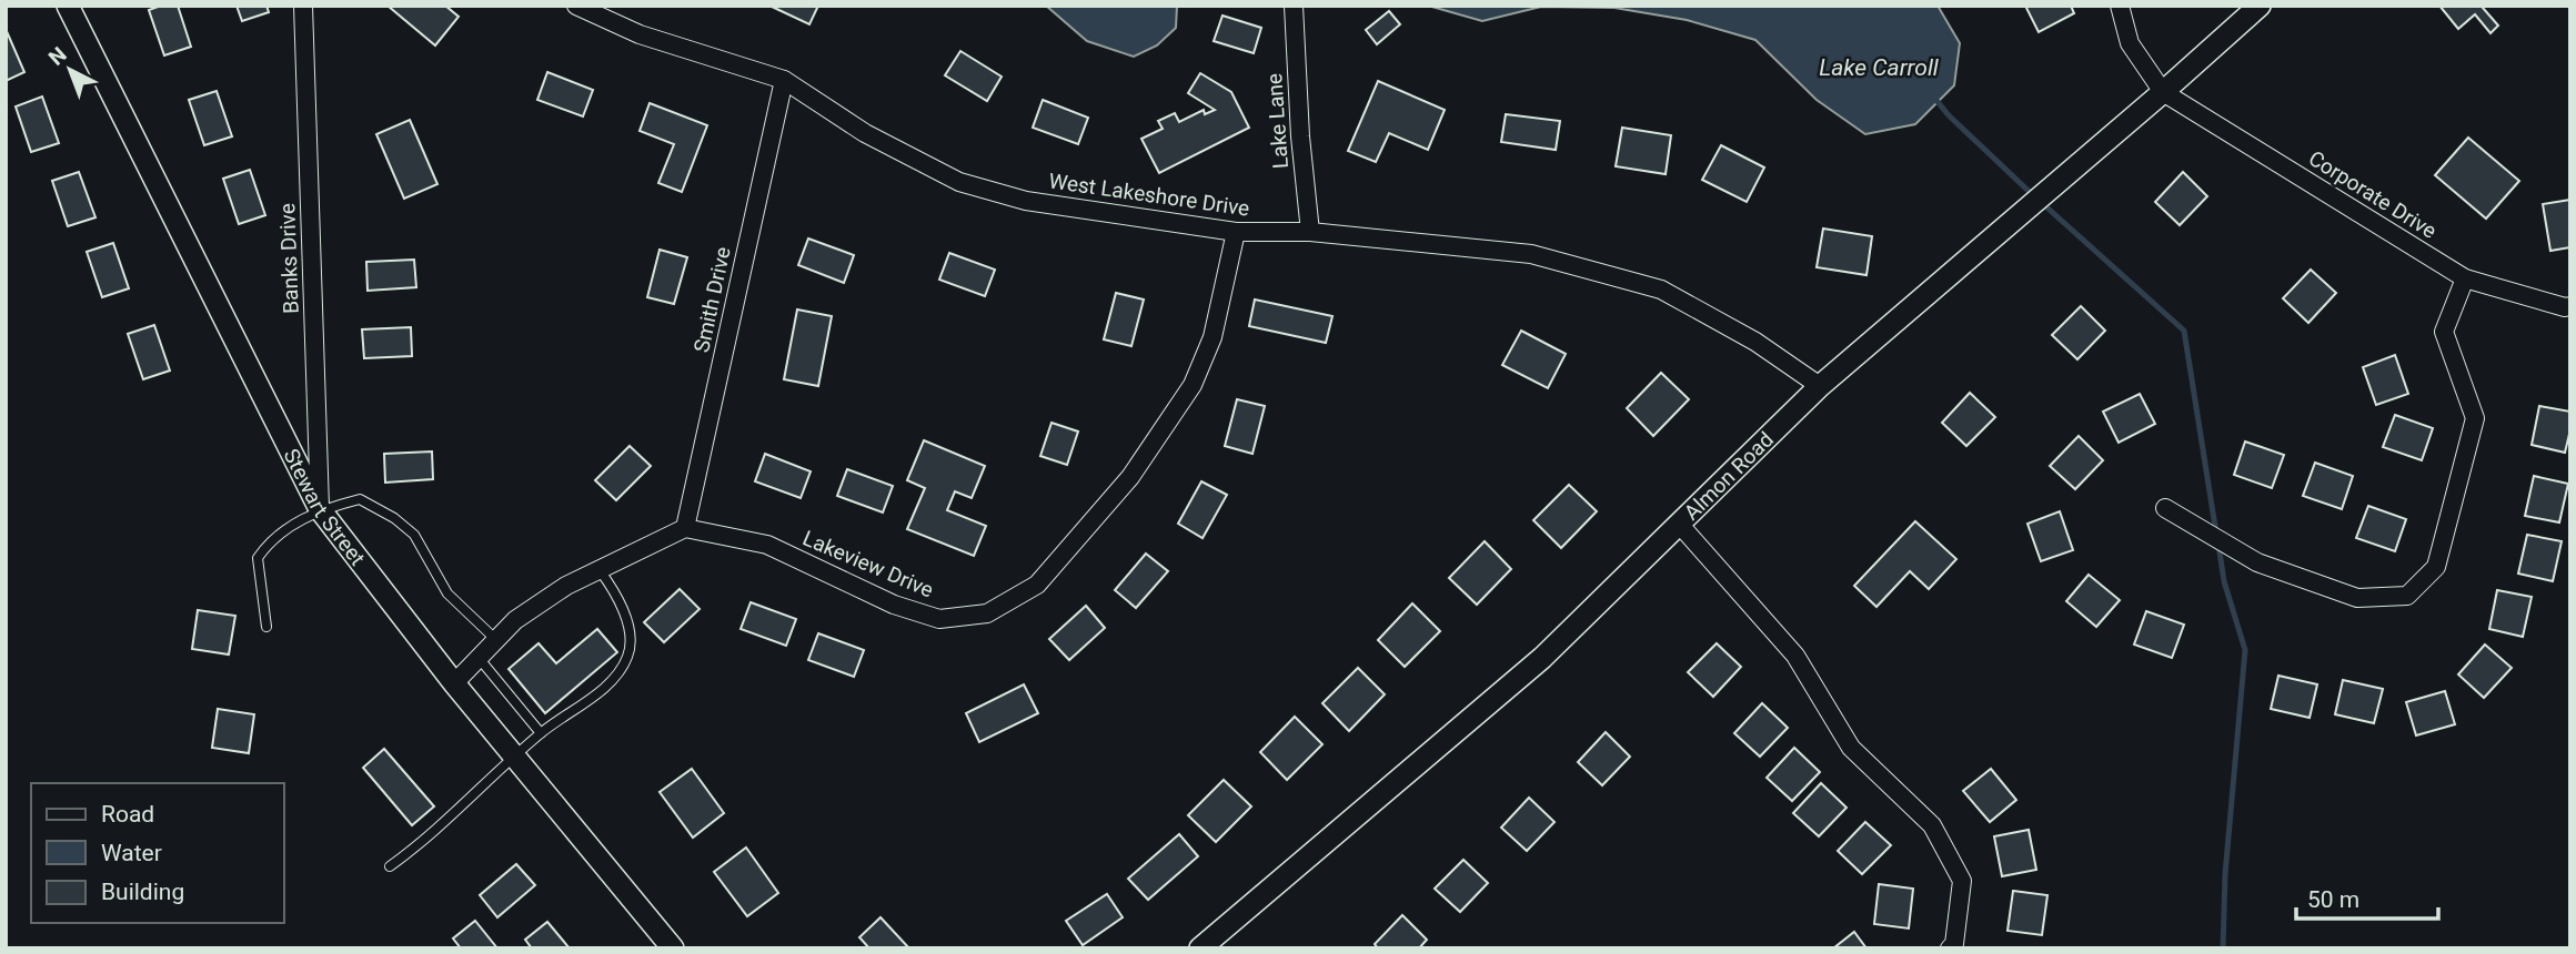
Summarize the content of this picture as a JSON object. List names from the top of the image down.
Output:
{
  "streets": {
    "street": [
      "Lake Lane",
      "West Lakeshore Drive",
      "Corporate Drive",
      "Banks Drive",
      "Smith Drive",
      "Almon Road",
      "Stewart Street",
      "Lakeview Drive"
    ]
  },
  "crossings": [
    ["Lake Lane", "West Lakeshore Drive"],
    ["West Lakeshore Drive", "Smith Drive"],
    ["West Lakeshore Drive", "Almon Road"],
    ["West Lakeshore Drive", "Lakeview Drive"],
    ["Corporate Drive", "Almon Road"],
    ["Banks Drive", "Stewart Street"],
    ["Smith Drive", "Lakeview Drive"]
  ],
  "water": ["Lake Carroll"],
  "legend": ["Road", "Water", "Building"],
  "scale_bar": "50 m",
  "north": "top left"
}
